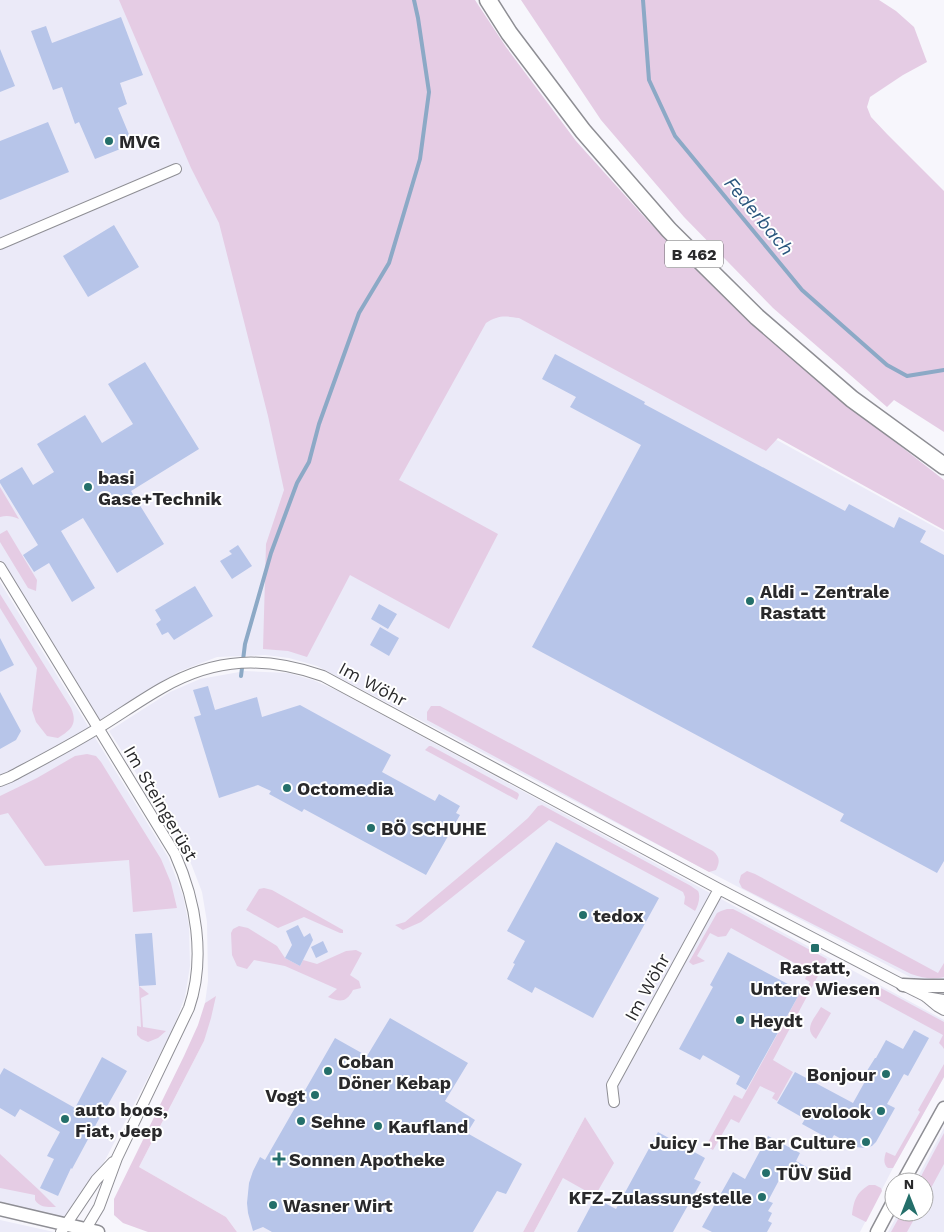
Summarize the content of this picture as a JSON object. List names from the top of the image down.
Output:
{
  "streets": {
    "main road": ["B 462"],
    "street": ["Im Wöhr", "Im Steingerüst"]
  },
  "crossings": [
    ["Im Wöhr", "Im Steingerüst"]
  ],
  "water": ["Federbach"],
  "places": {
    "other": [
      "MVG",
      "basi Gase+Technik",
      "Aldi - Zentrale Rastatt",
      "Octomedia",
      "BÖ SCHUHE",
      "tedox",
      "Heydt",
      "Coban Döner Kebap",
      "Bonjour",
      "Vogt",
      "evolook",
      "auto boos, Fiat, Jeep",
      "Sehne",
      "Kaufland",
      "Juicy - The Bar Culture",
      "TÜV Süd",
      "KFZ-Zulassungstelle",
      "Wasner Wirt"
    ],
    "transit": ["Rastatt, Untere Wiesen"],
    "health": ["Sonnen Apotheke"]
  },
  "north": "top"
}
